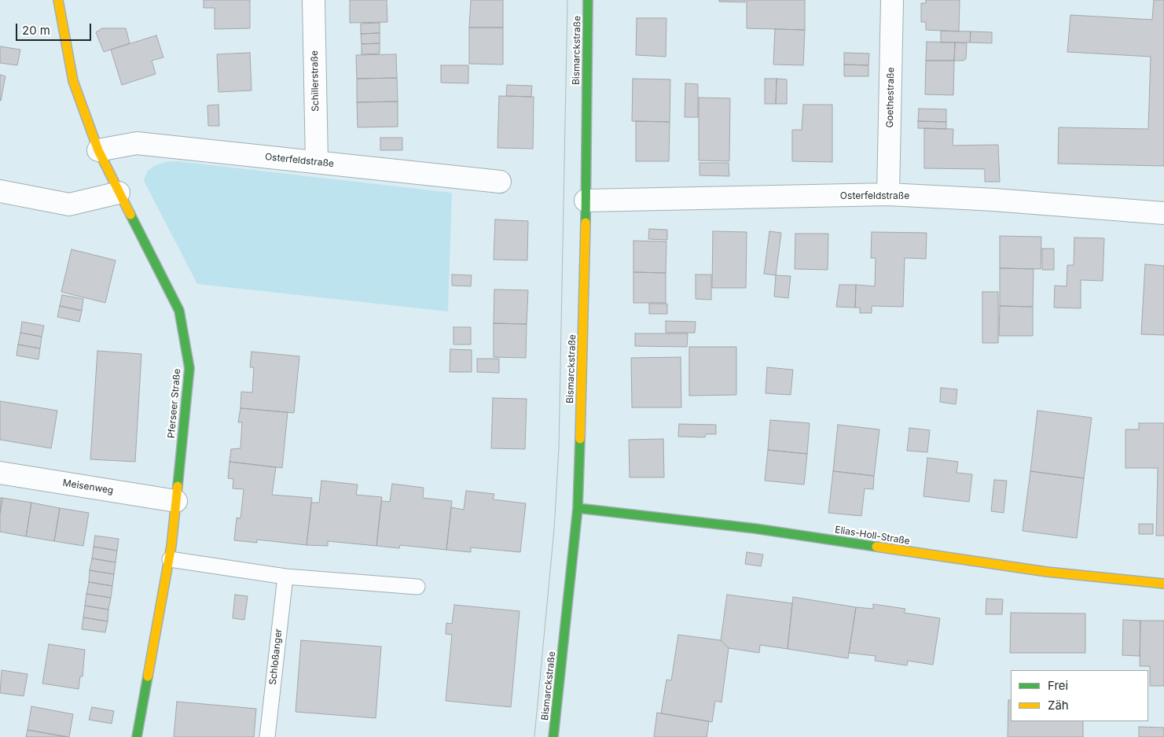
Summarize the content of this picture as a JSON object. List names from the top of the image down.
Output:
{
  "streets": {
    "street": [
      "Bismarckstraße",
      "Schillerstraße",
      "Goethestraße",
      "Osterfeldstraße",
      "Pferseer Straße",
      "Meisenweg",
      "Elias-Holl-Straße"
    ],
    "lane": ["Schloßanger"]
  },
  "crossings": [
    ["Bismarckstraße", "Osterfeldstraße"],
    ["Bismarckstraße", "Elias-Holl-Straße"],
    ["Schillerstraße", "Osterfeldstraße"],
    ["Goethestraße", "Osterfeldstraße"],
    ["Osterfeldstraße", "Pferseer Straße"],
    ["Pferseer Straße", "Meisenweg"]
  ],
  "legend": ["Frei", "Zäh"],
  "scale_bar": "20 m"
}
